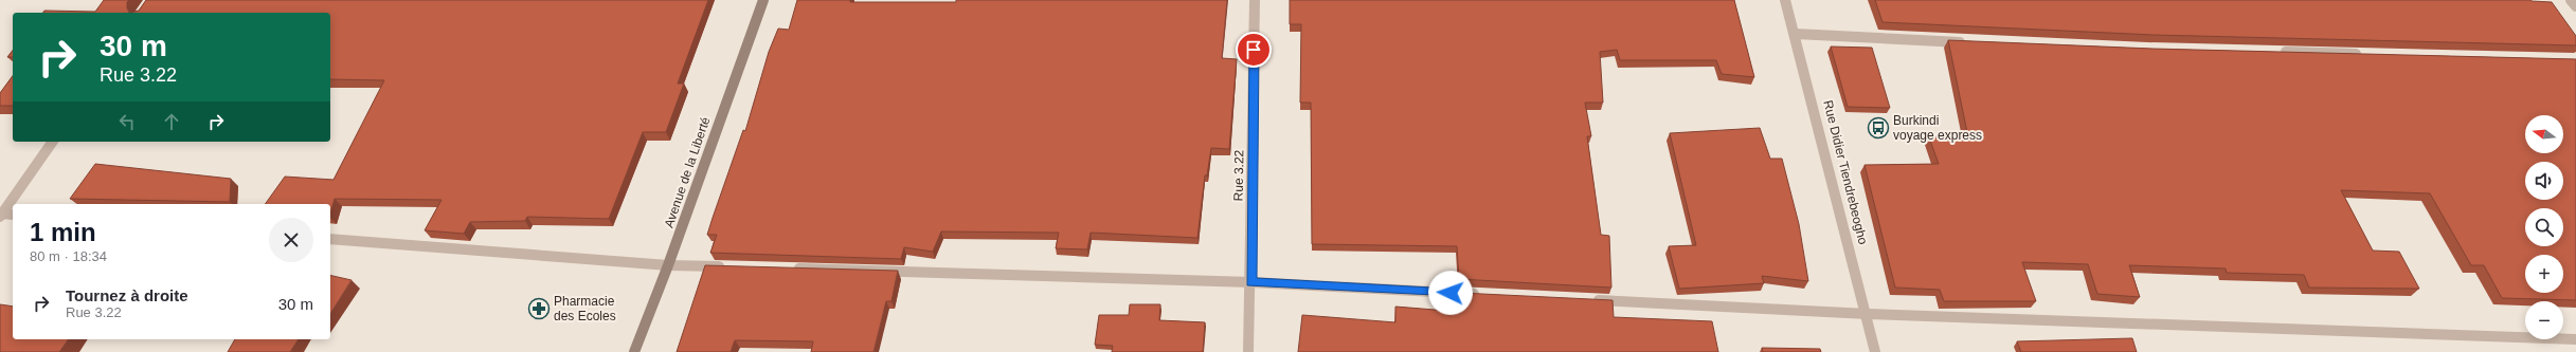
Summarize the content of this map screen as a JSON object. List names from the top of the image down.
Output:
{
  "streets": {
    "main road": ["Avenue de la Liberté"],
    "street": ["Rue Didier Tiendrebeogho", "Rue 3.22"]
  },
  "places": {
    "bus stop": ["Burkindi voyage express"],
    "pharmacy": ["Pharmacie des Ecoles"]
  },
  "north": "left",
  "page": {
    "turn": ["30 m", "Rue 3.22"],
    "map_buttons": ["+", "−"],
    "heading": ["1 min", "80 m · 18:34"],
    "list": [
      {
        "name": "Tournez à droite",
        "note": "Rue 3.22",
        "value": "30 m"
      }
    ]
  }
}
